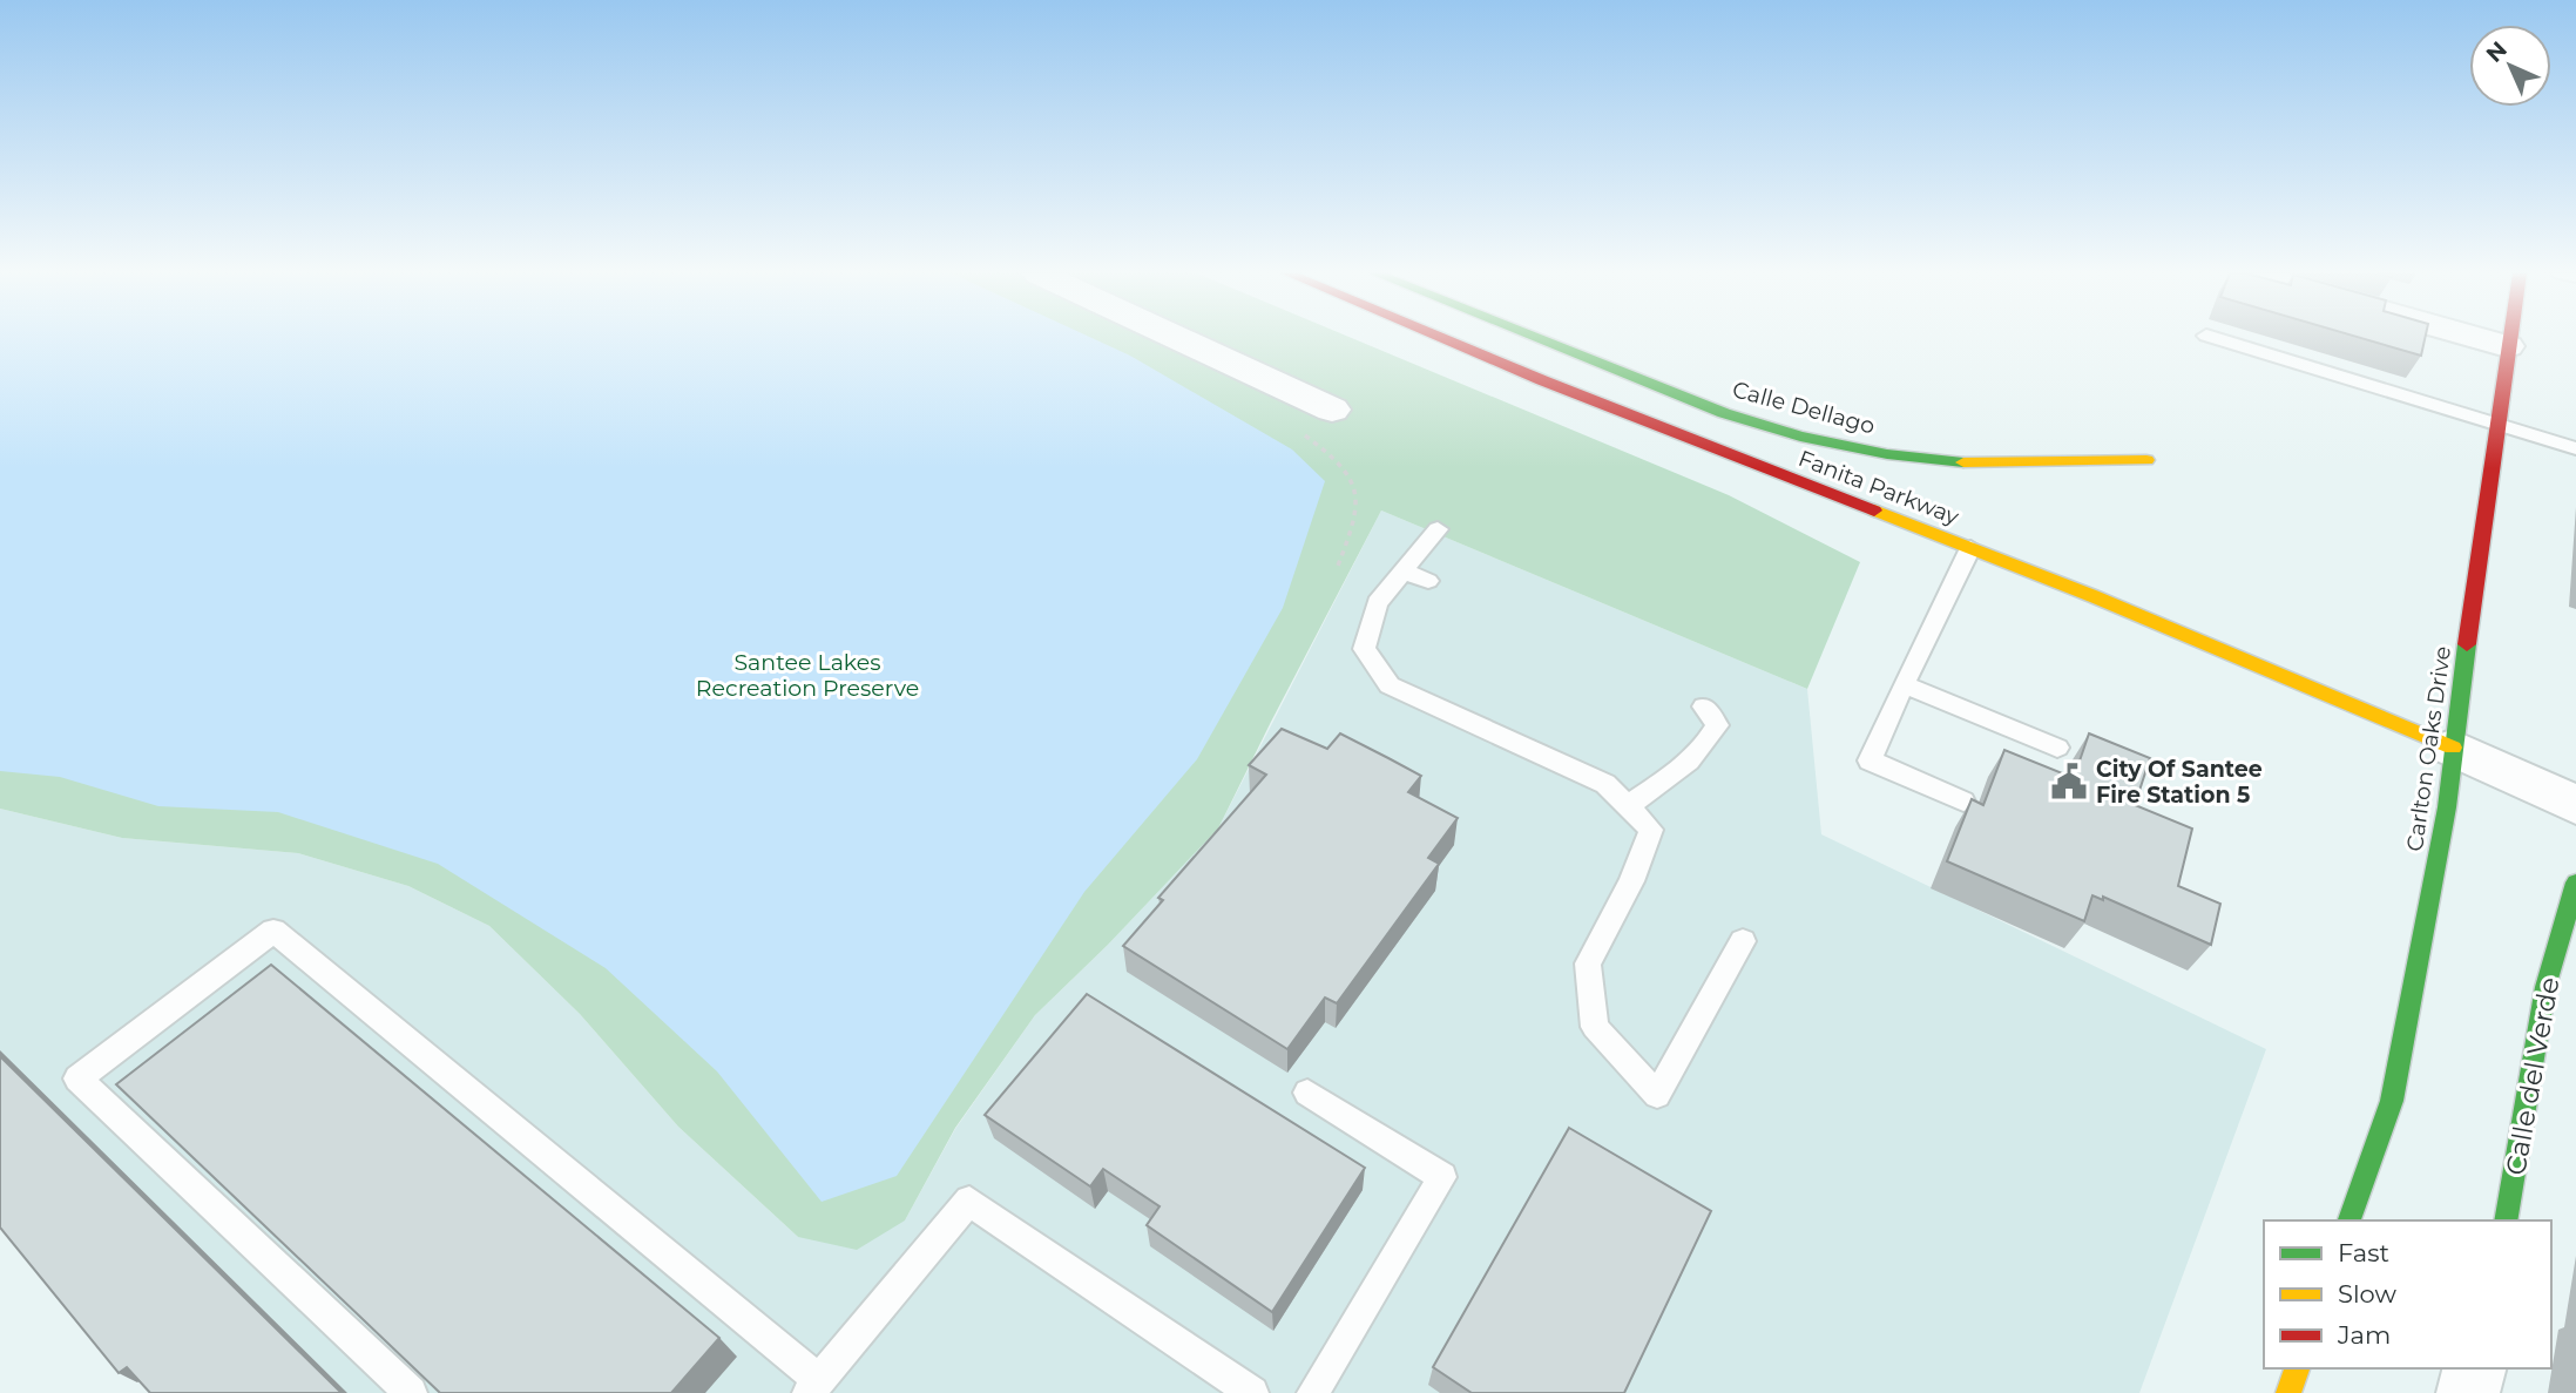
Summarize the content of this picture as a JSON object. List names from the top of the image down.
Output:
{
  "streets": {
    "street": [
      "Calle Dellago",
      "Fanita Parkway",
      "Carlton Oaks Drive",
      "Calle del Verde"
    ]
  },
  "crossings": [
    ["Fanita Parkway", "Carlton Oaks Drive"]
  ],
  "parks": ["Santee Lakes Recreation Preserve"],
  "places": {
    "public building": ["City Of Santee Fire Station 5"]
  },
  "legend": ["Fast", "Slow", "Jam"],
  "north": "top left"
}
